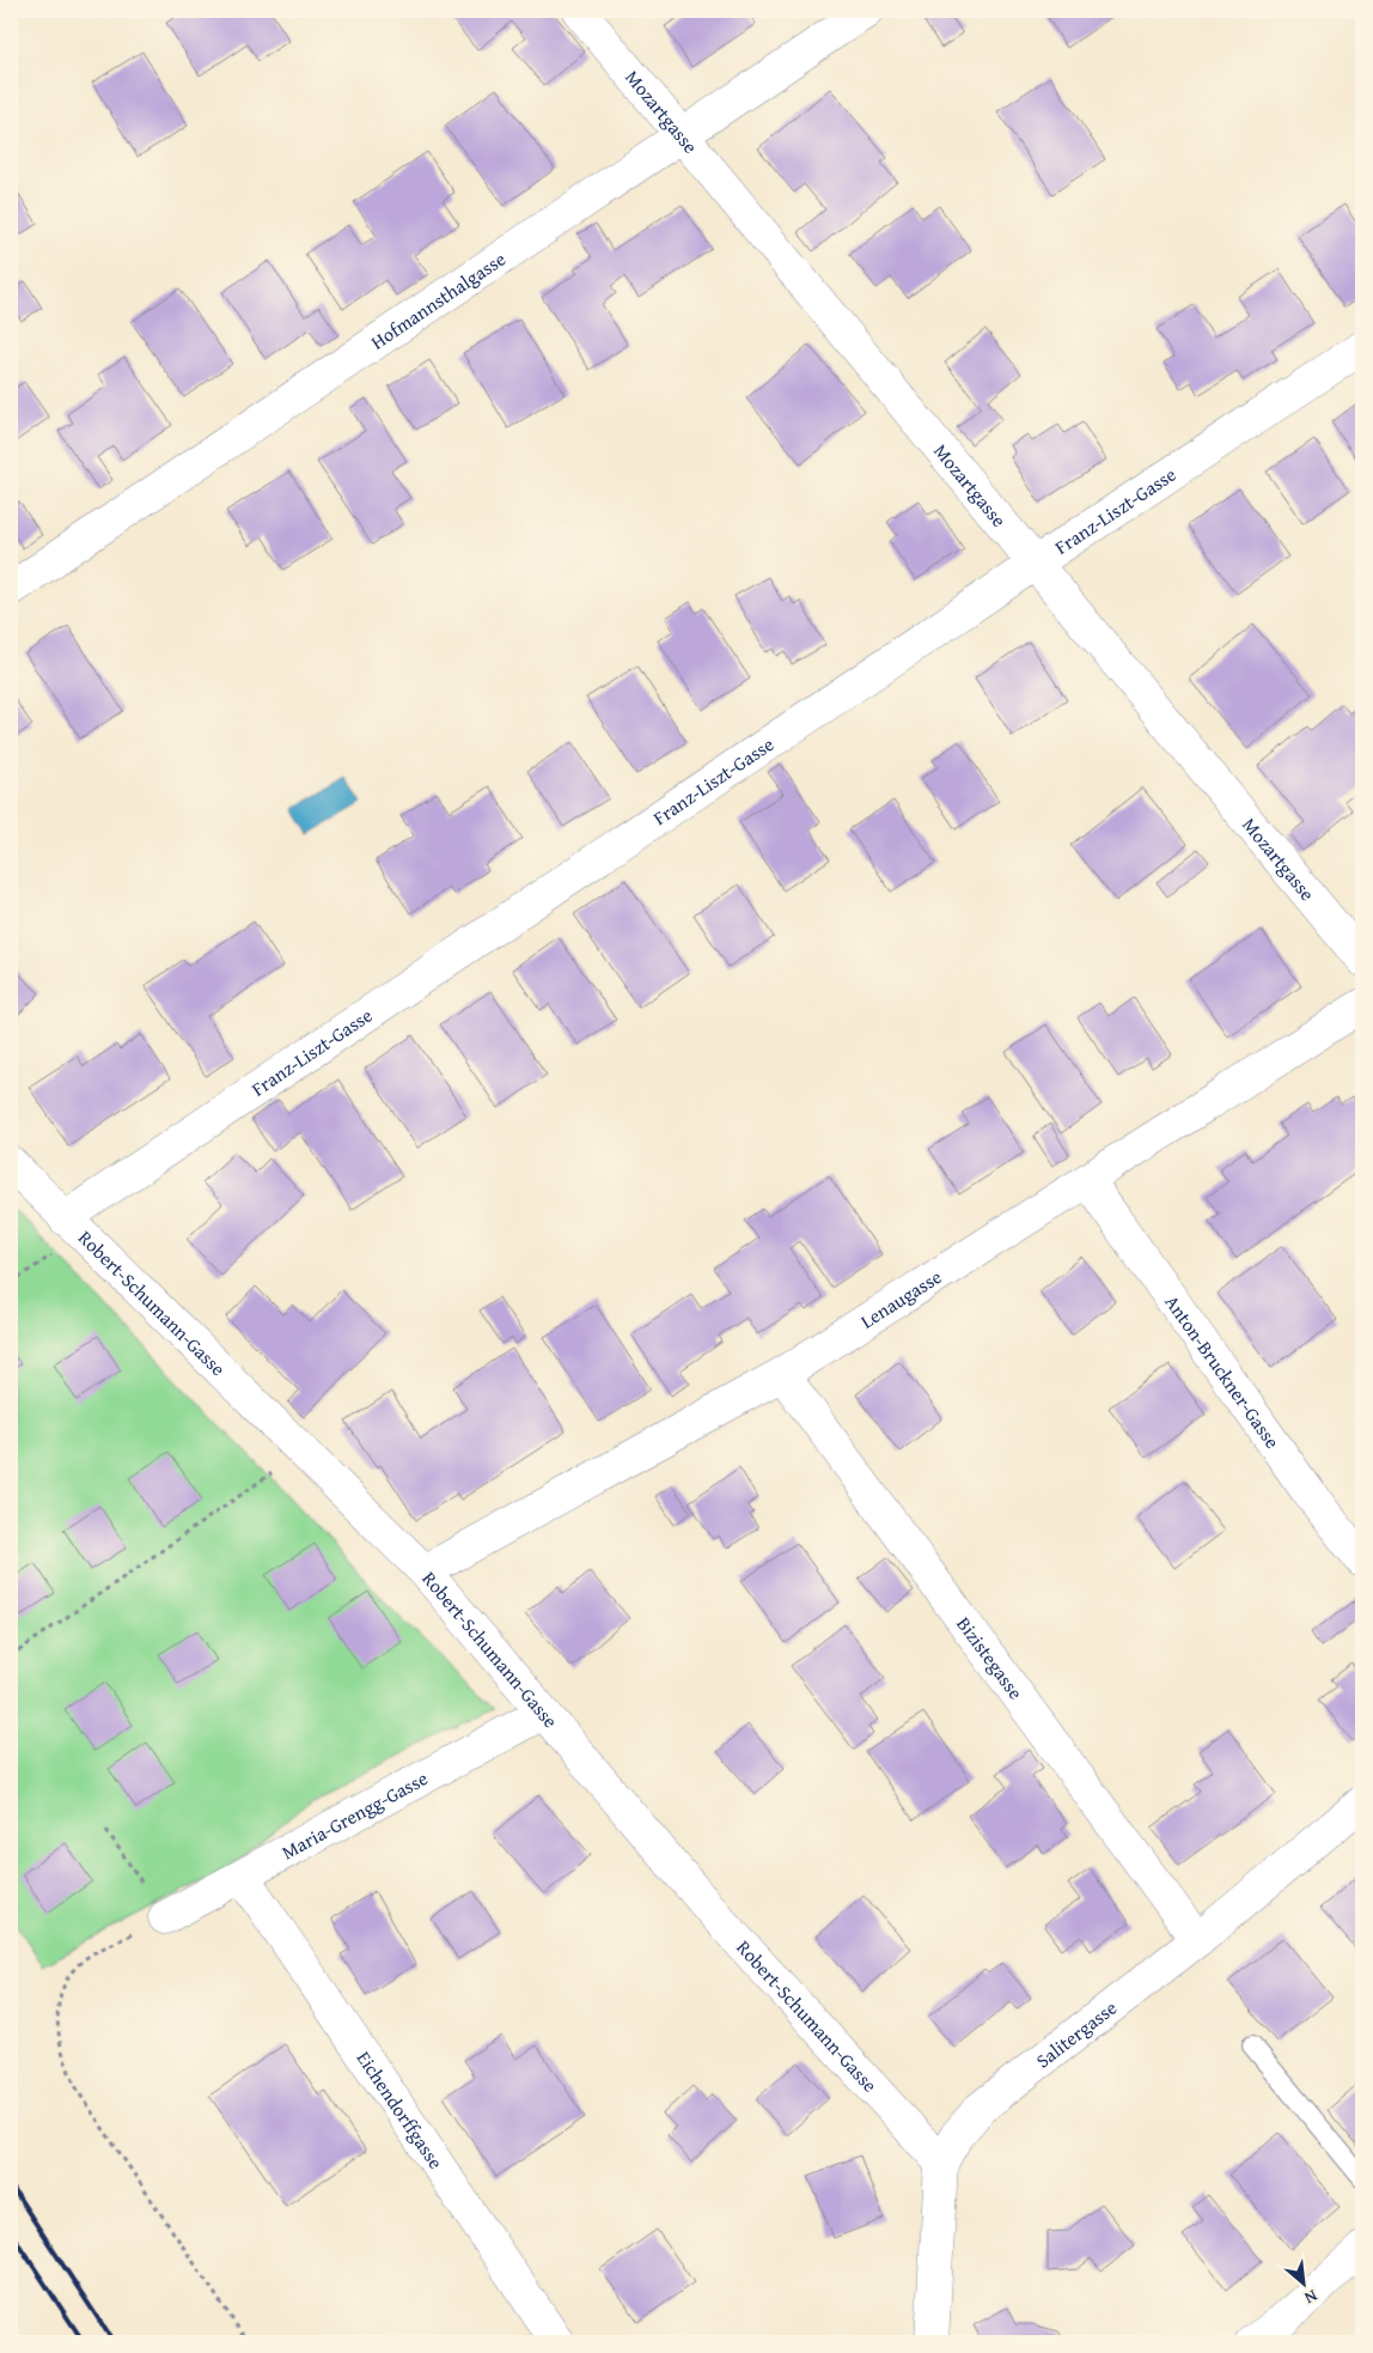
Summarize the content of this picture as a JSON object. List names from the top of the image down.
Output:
{
  "streets": {
    "street": [
      "Mozartgasse",
      "Hofmannsthalgasse",
      "Franz-Liszt-Gasse",
      "Lenaugasse",
      "Robert-Schumann-Gasse",
      "Anton-Bruckner-Gasse",
      "Bizistegasse",
      "Maria-Grengg-Gasse",
      "Salitergasse",
      "Eichendorffgasse"
    ]
  },
  "crossings": [
    ["Mozartgasse", "Hofmannsthalgasse"],
    ["Mozartgasse", "Franz-Liszt-Gasse"],
    ["Franz-Liszt-Gasse", "Robert-Schumann-Gasse"],
    ["Lenaugasse", "Robert-Schumann-Gasse"],
    ["Lenaugasse", "Anton-Bruckner-Gasse"],
    ["Lenaugasse", "Bizistegasse"],
    ["Robert-Schumann-Gasse", "Maria-Grengg-Gasse"],
    ["Robert-Schumann-Gasse", "Salitergasse"],
    ["Bizistegasse", "Salitergasse"],
    ["Maria-Grengg-Gasse", "Eichendorffgasse"]
  ],
  "north": "bottom right"
}
